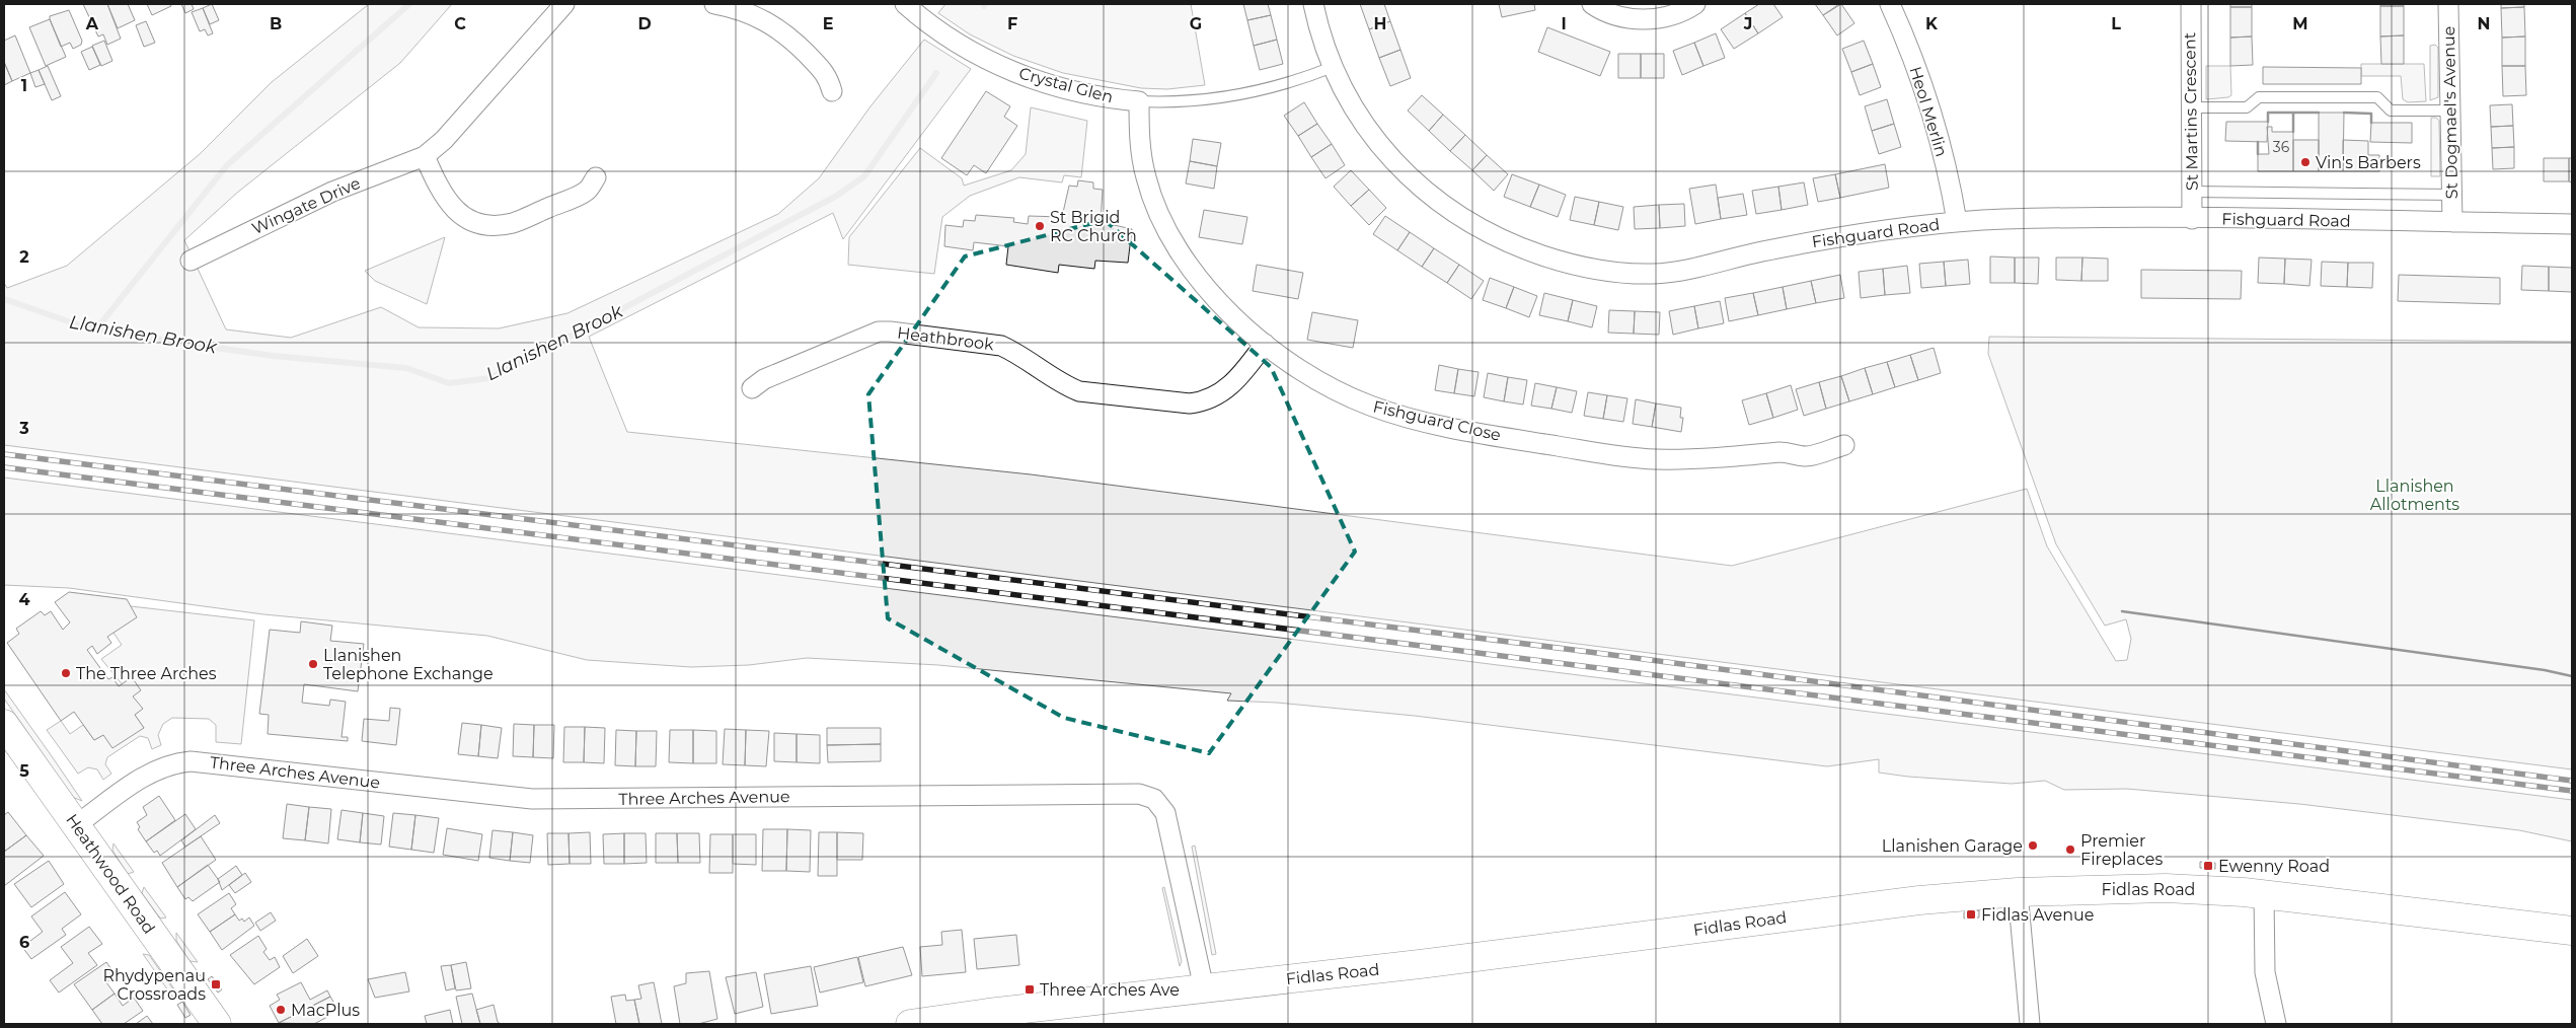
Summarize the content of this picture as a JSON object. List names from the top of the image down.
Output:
{
  "streets": {
    "street": [
      "Crystal Glen",
      "Heol Merlin",
      "St Martins Crescent",
      "St Dogmael's Avenue",
      "Wingate Drive",
      "Fishguard Road",
      "Heathbrook",
      "Fishguard Close",
      "Three Arches Avenue",
      "Heathwood Road",
      "Fidlas Road"
    ]
  },
  "crossings": [
    ["Crystal Glen", "Fishguard Road"],
    ["Crystal Glen", "Fishguard Close"],
    ["Heol Merlin", "Fishguard Road"],
    ["St Martins Crescent", "Fishguard Road"],
    ["St Dogmael's Avenue", "Fishguard Road"],
    ["Heathbrook", "Fishguard Close"],
    ["Three Arches Avenue", "Heathwood Road"],
    ["Three Arches Avenue", "Fidlas Road"]
  ],
  "water": ["Llanishen Brook"],
  "parks": ["Llanishen Allotments"],
  "places": {
    "other": [
      "Vin's Barbers",
      "St Brigid RC Church",
      "Llanishen Telephone Exchange",
      "The Three Arches",
      "Llanishen Garage",
      "Premier Fireplaces",
      "MacPlus"
    ],
    "transit": [
      "Ewenny Road",
      "Fidlas Avenue",
      "Rhydypenau Crossroads",
      "Three Arches Ave"
    ]
  },
  "house_numbers": ["36"],
  "grid": {
    "columns": [
      "A",
      "B",
      "C",
      "D",
      "E",
      "F",
      "G",
      "H",
      "I",
      "J",
      "K",
      "L",
      "M",
      "N"
    ],
    "rows": [
      "1",
      "2",
      "3",
      "4",
      "5",
      "6"
    ]
  }
}
